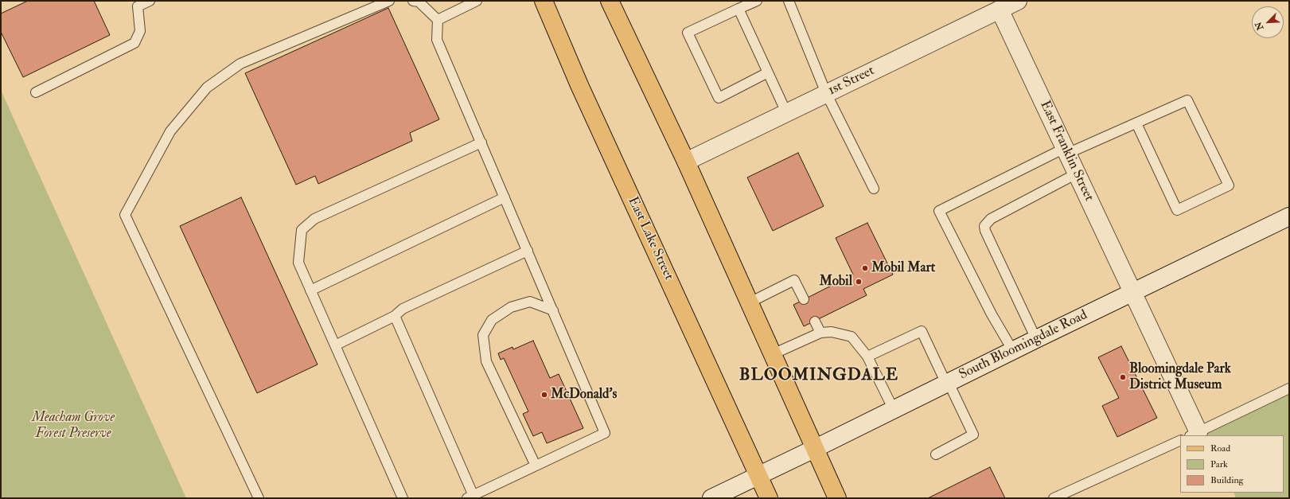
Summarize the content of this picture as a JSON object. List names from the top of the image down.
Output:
{
  "streets": {
    "main road": ["East Lake Street"],
    "street": ["1st Street", "East Franklin Street", "South Bloomingdale Road"]
  },
  "crossings": [
    ["1st Street", "East Franklin Street"],
    ["East Franklin Street", "South Bloomingdale Road"],
    ["East Lake Street", "South Bloomingdale Road"]
  ],
  "districts": ["BLOOMINGDALE"],
  "parks": ["Meacham Grove Forest Preserve"],
  "places": [
    "Mobil Mart",
    "Mobil",
    "Bloomingdale Park District Museum",
    "McDonald's"
  ],
  "legend": ["Road", "Park", "Building"],
  "north": "bottom left"
}
